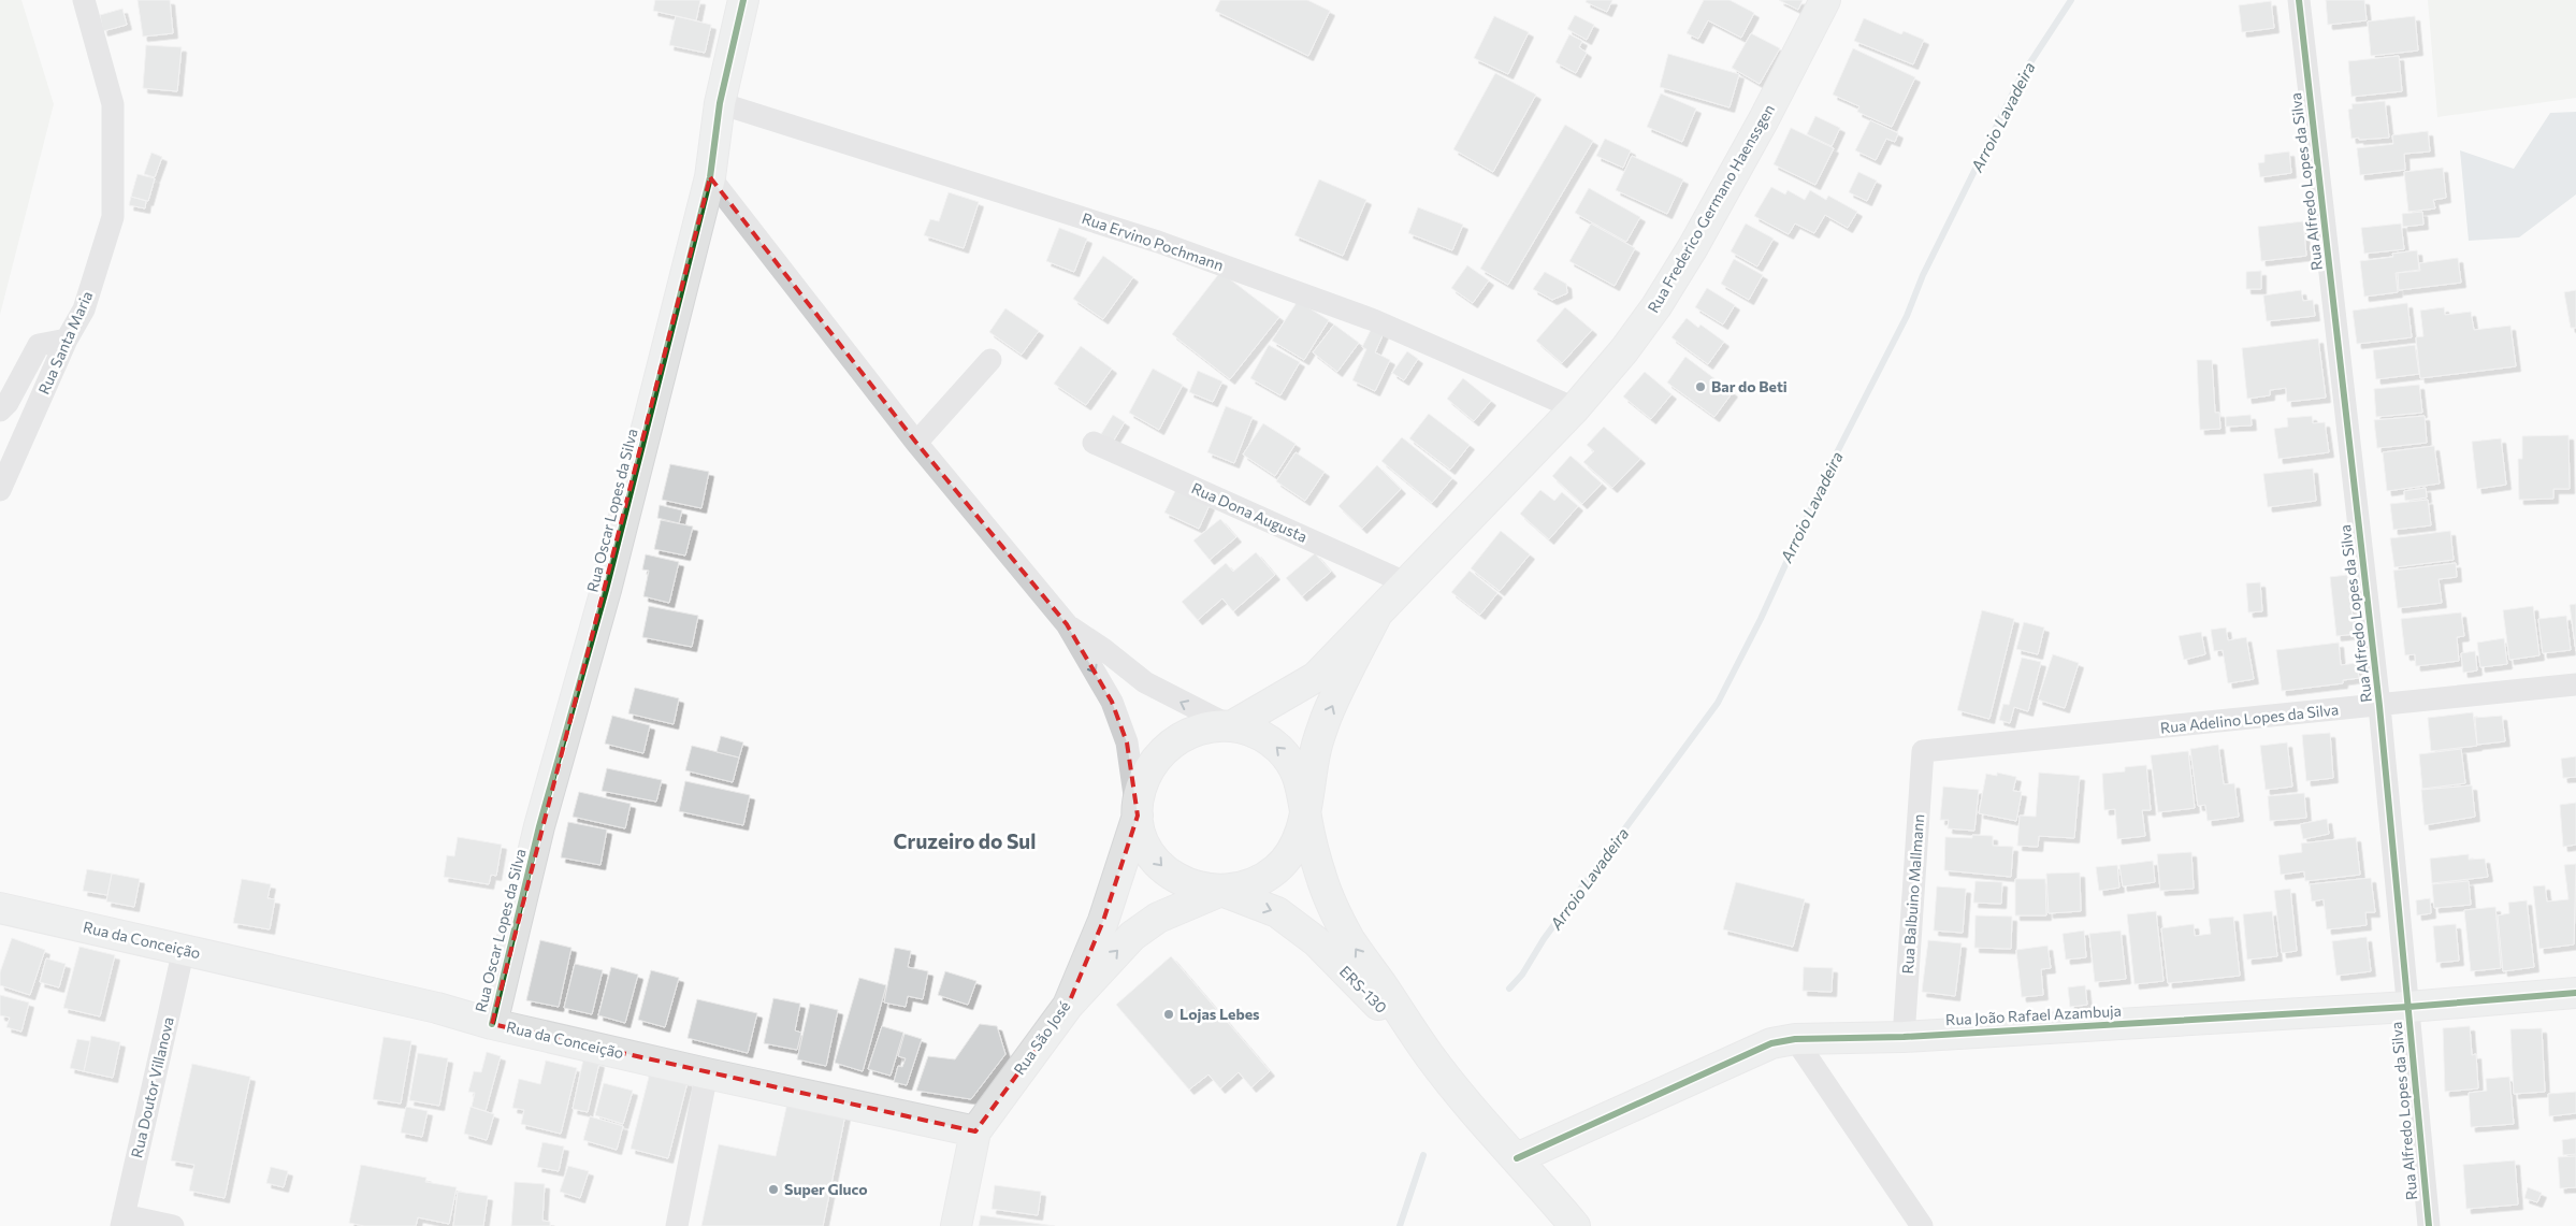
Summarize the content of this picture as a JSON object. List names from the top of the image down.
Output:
{
  "streets": {
    "street": [
      "Rua Alfredo Lopes da Silva",
      "Rua Frederico Germano Haenssgen",
      "Rua Ervino Pochmann",
      "Rua Santa Maria",
      "Rua Oscar Lopes da Silva",
      "Rua Dona Augusta",
      "Rua Adelino Lopes da Silva",
      "Rua Balbuino Mallmann",
      "Rua da Conceição",
      "ERS-130",
      "Rua João Rafael Azambuja",
      "Rua São José",
      "Rua Doutor Villanova"
    ]
  },
  "crossings": [
    ["Rua Alfredo Lopes da Silva", "Rua Adelino Lopes da Silva"],
    ["Rua Alfredo Lopes da Silva", "Rua João Rafael Azambuja"],
    ["Rua Frederico Germano Haenssgen", "Rua Ervino Pochmann"],
    ["Rua Frederico Germano Haenssgen", "Rua Dona Augusta"],
    ["Rua Ervino Pochmann", "Rua Oscar Lopes da Silva"],
    ["Rua Oscar Lopes da Silva", "Rua da Conceição"],
    ["Rua Adelino Lopes da Silva", "Rua Balbuino Mallmann"],
    ["Rua Balbuino Mallmann", "Rua João Rafael Azambuja"],
    ["Rua da Conceição", "Rua São José"],
    ["Rua da Conceição", "Rua Doutor Villanova"],
    ["ERS-130", "Rua São José"]
  ],
  "districts": ["Cruzeiro do Sul"],
  "water": ["Arroio Lavadeira"],
  "places": ["Bar do Beti", "Lojas Lebes", "Super Gluco"]
}
